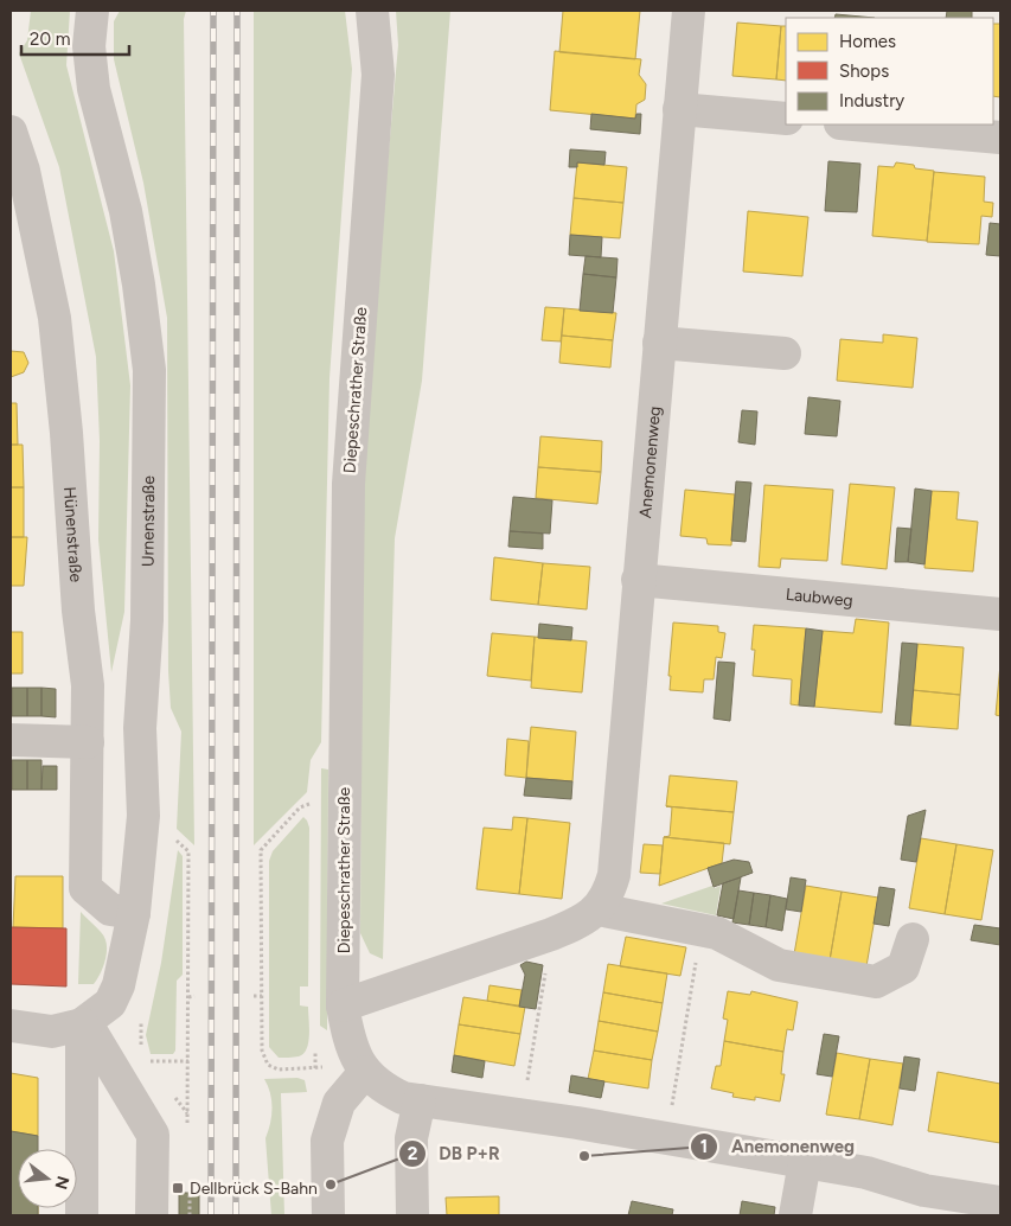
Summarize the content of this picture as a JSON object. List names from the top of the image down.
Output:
{
  "streets": {
    "street": [
      "Diepeschrather Straße",
      "Anemonenweg",
      "Urnenstraße",
      "Hünenstraße",
      "Laubweg"
    ]
  },
  "crossings": [
    ["Diepeschrather Straße", "Anemonenweg"],
    ["Anemonenweg", "Laubweg"],
    ["Urnenstraße", "Hünenstraße"]
  ],
  "places": {
    "other": ["Anemonenweg", "DB P+R"],
    "transit": ["Dellbrück S-Bahn"]
  },
  "legend": ["Homes", "Shops", "Industry"],
  "scale_bar": "20 m",
  "north": "right"
}
